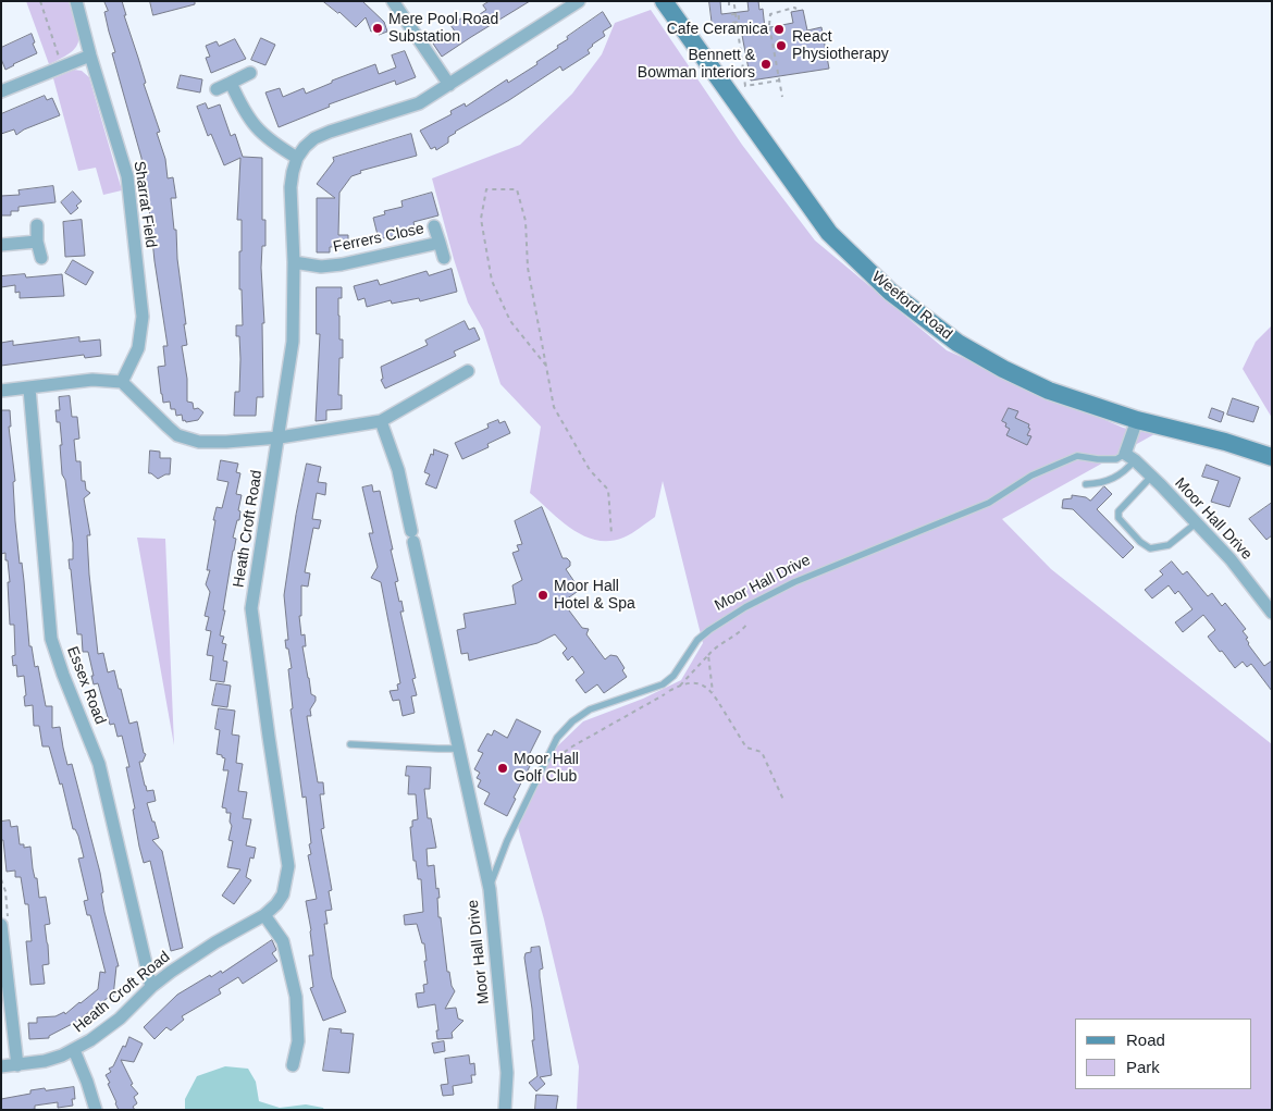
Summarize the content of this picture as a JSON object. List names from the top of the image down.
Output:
{
  "streets": {
    "street": [
      "Sharrat Field",
      "Ferrers Close",
      "Weeford Road",
      "Moor Hall Drive",
      "Heath Croft Road",
      "Essex Road"
    ]
  },
  "crossings": [
    ["Ferrers Close", "Heath Croft Road"],
    ["Heath Croft Road", "Essex Road"]
  ],
  "places": [
    "Mere Pool Road Substation",
    "Cafe Ceramica",
    "React Physiotherapy",
    "Bennett & Bowman interiors",
    "Moor Hall Hotel & Spa",
    "Moor Hall Golf Club"
  ],
  "legend": ["Road", "Park"]
}
